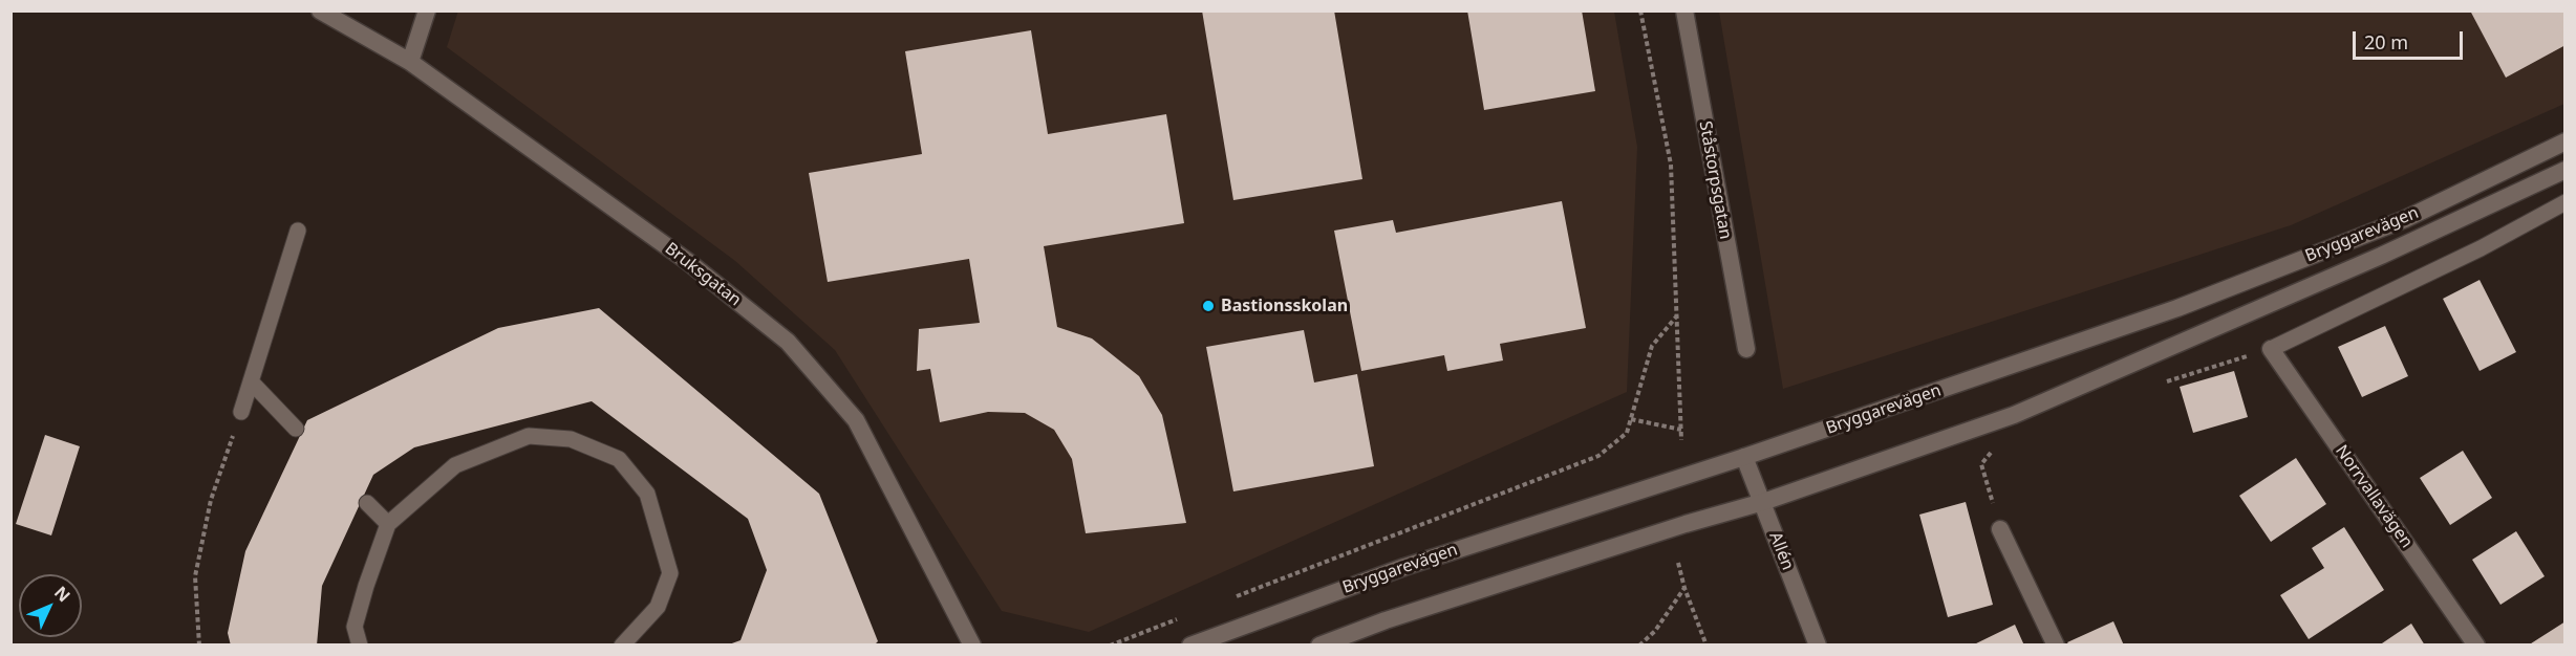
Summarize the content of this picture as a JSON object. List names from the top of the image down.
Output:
{
  "streets": {
    "main road": [
      "Ståstorpsgatan",
      "Bryggarevägen",
      "Bruksgatan",
      "Norrvallavägen",
      "Allén"
    ]
  },
  "crossings": [
    ["Bryggarevägen", "Allén"]
  ],
  "places": ["Bastionsskolan"],
  "scale_bar": "20 m",
  "north": "top right"
}
